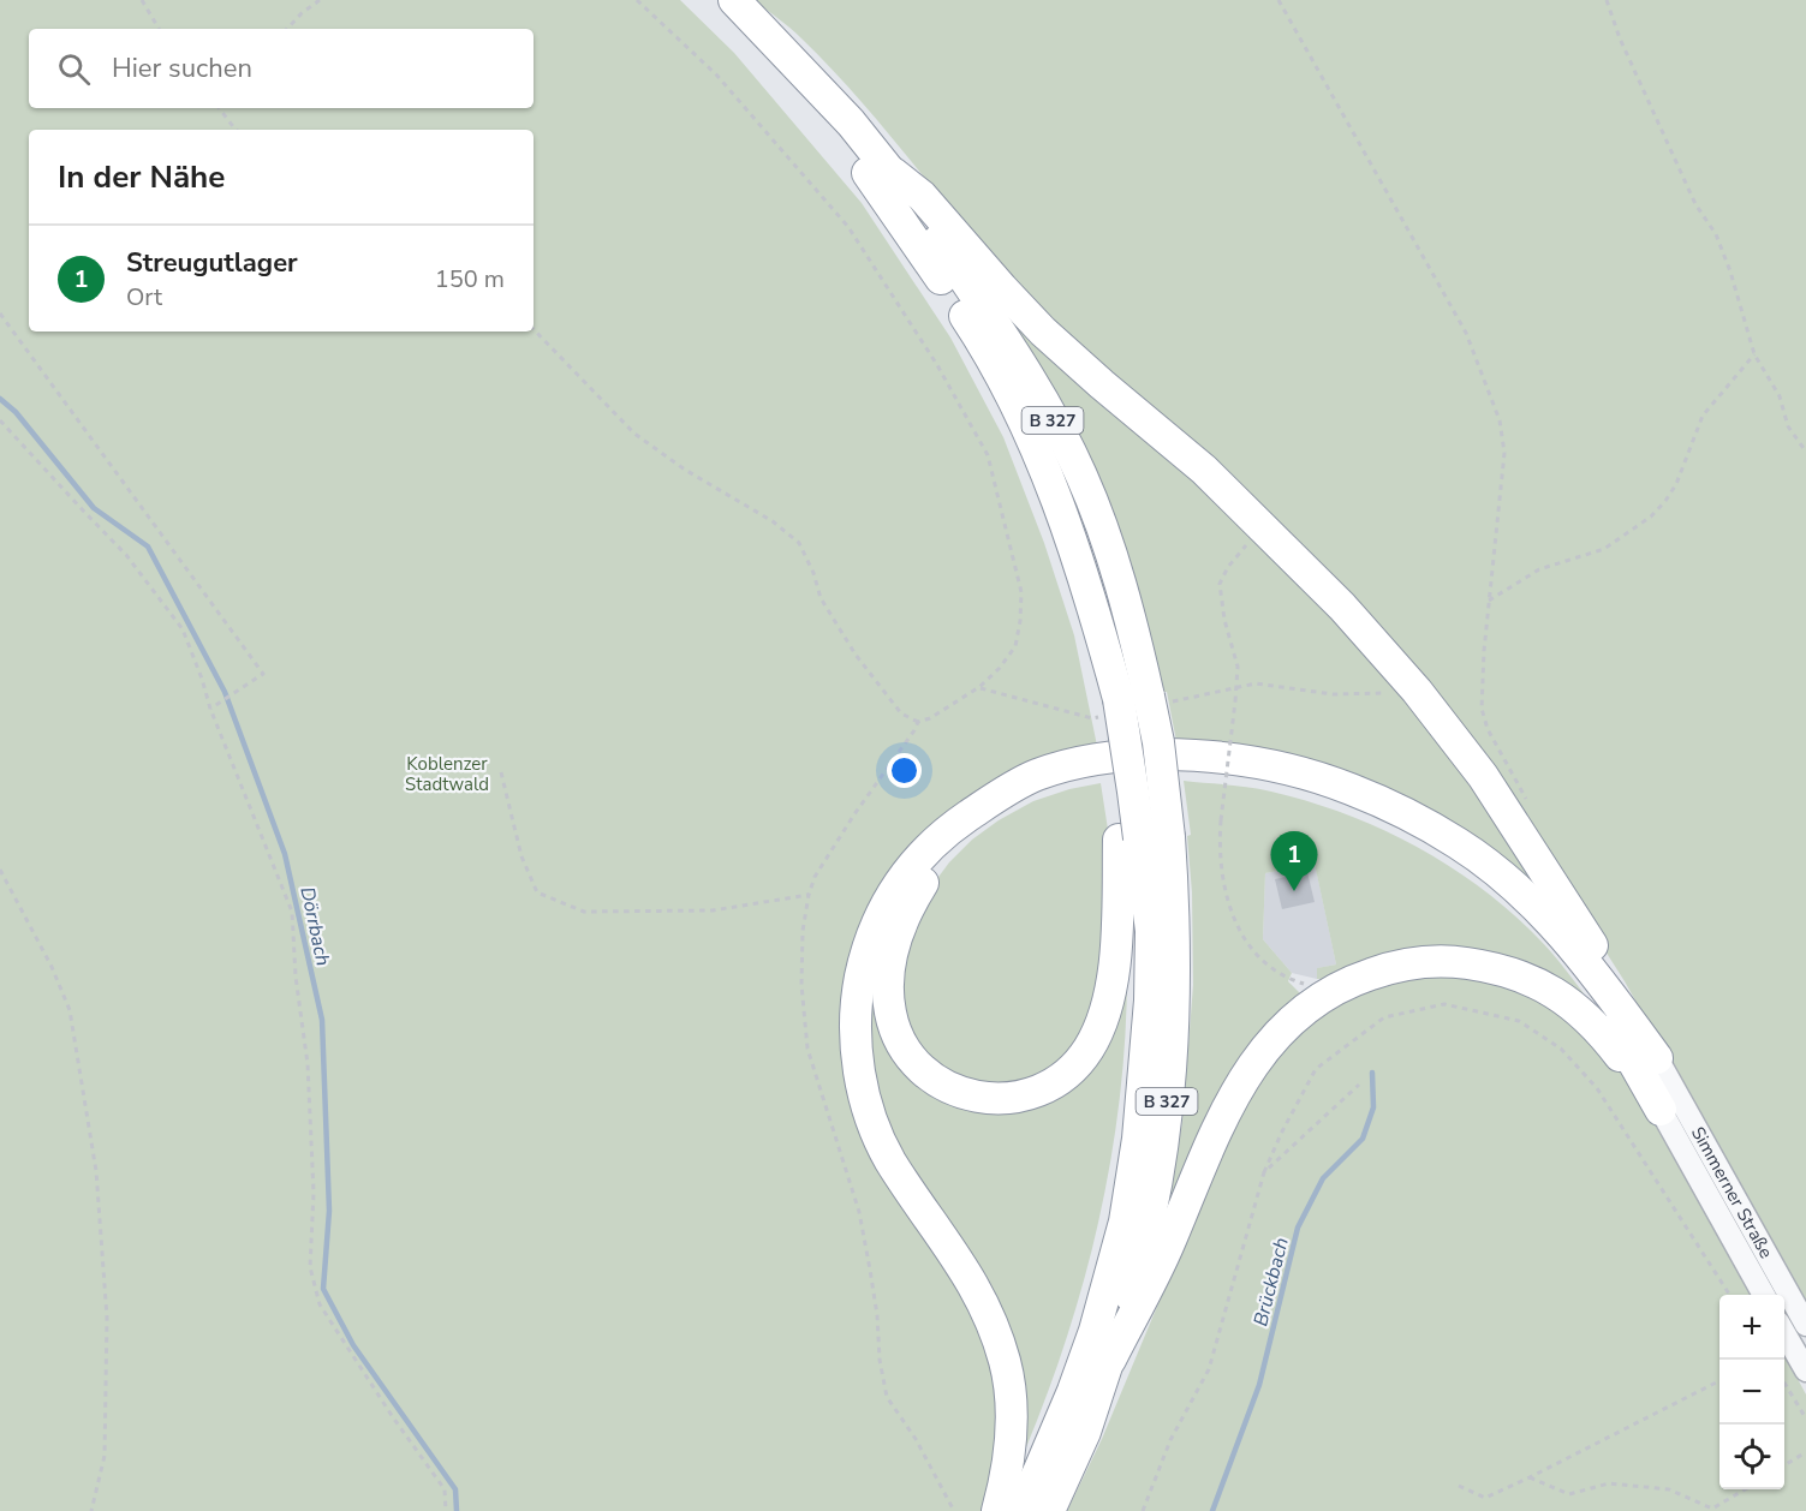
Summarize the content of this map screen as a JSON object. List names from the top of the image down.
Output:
{
  "streets": {
    "highway": ["B 327"],
    "street": ["Simmerner Straße"]
  },
  "water": ["Dörrbach", "Brückbach"],
  "parks": ["Koblenzer Stadtwald"],
  "page": {
    "search": "Hier suchen",
    "heading": "In der Nähe",
    "list": [
      {
        "mark": "1",
        "name": "Streugutlager",
        "note": "Ort",
        "value": "150 m"
      }
    ],
    "pins": "1",
    "map_buttons": ["+", "−"]
  }
}
